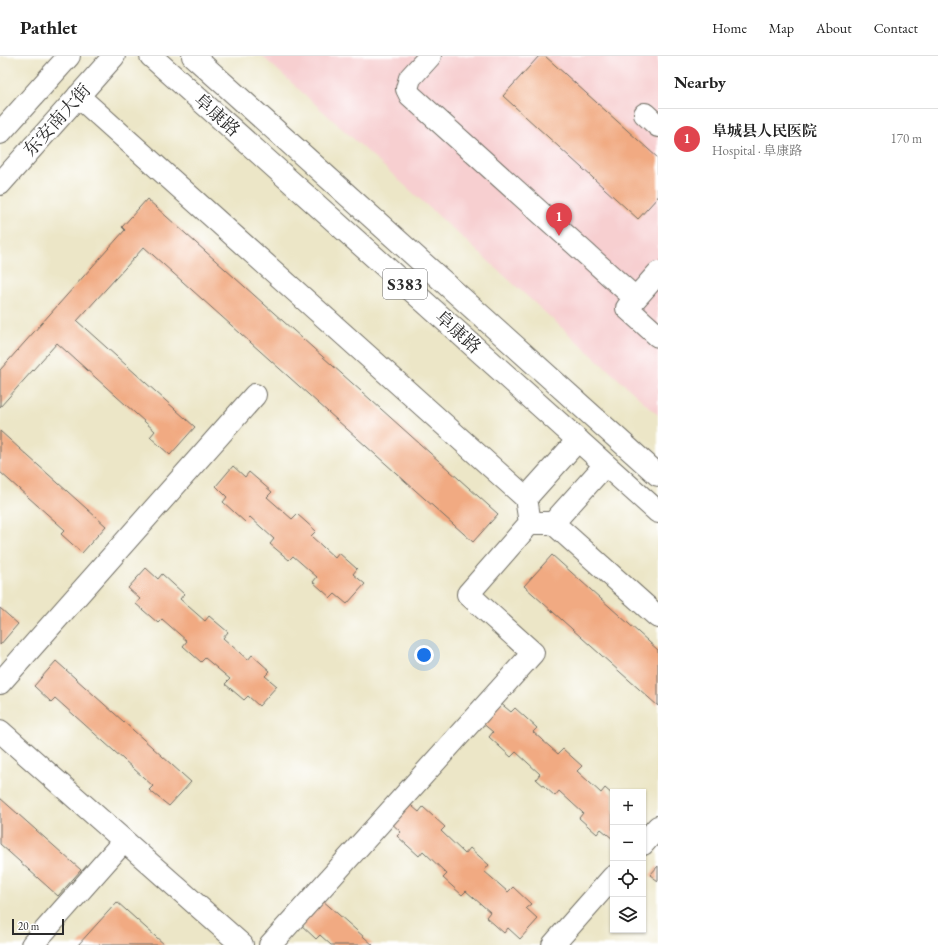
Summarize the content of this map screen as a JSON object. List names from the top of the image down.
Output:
{
  "streets": {
    "main road": ["阜康路", "东安南大街", "S383"]
  },
  "scale_bar": "20 m",
  "page": {
    "header": "Pathlet",
    "nav": [
      "Home",
      "Map",
      "About",
      "Contact"
    ],
    "heading": "Nearby",
    "list": [
      {
        "mark": "1",
        "name": "阜城县人民医院",
        "note": "Hospital · 阜康路",
        "value": "170 m"
      }
    ],
    "pins": "1",
    "map_buttons": ["+", "−"],
    "scale": "20 m"
  }
}
